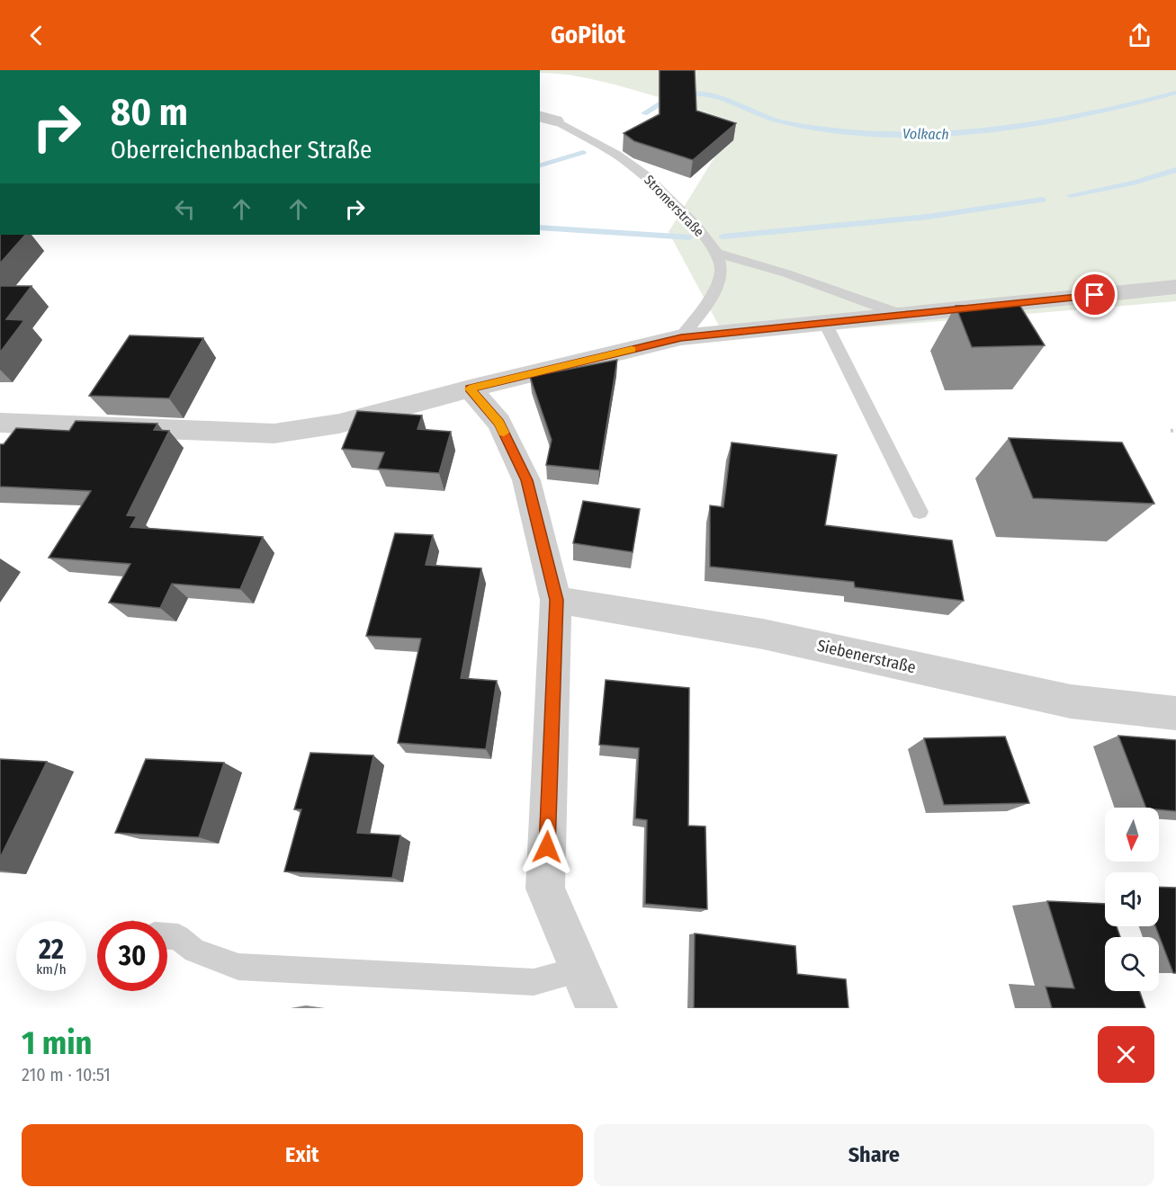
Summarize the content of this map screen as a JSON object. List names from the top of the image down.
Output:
{
  "streets": {
    "street": ["Siebenerstraße"],
    "lane": ["Stromerstraße"]
  },
  "water": ["Volkach"],
  "north": "bottom",
  "page": {
    "header": "GoPilot",
    "turn": ["80 m", "Oberreichenbacher Straße"],
    "speed": "22 km/h",
    "limit": "30",
    "heading": ["1 min", "210 m · 10:51"],
    "buttons": ["Exit", "Share"]
  }
}
